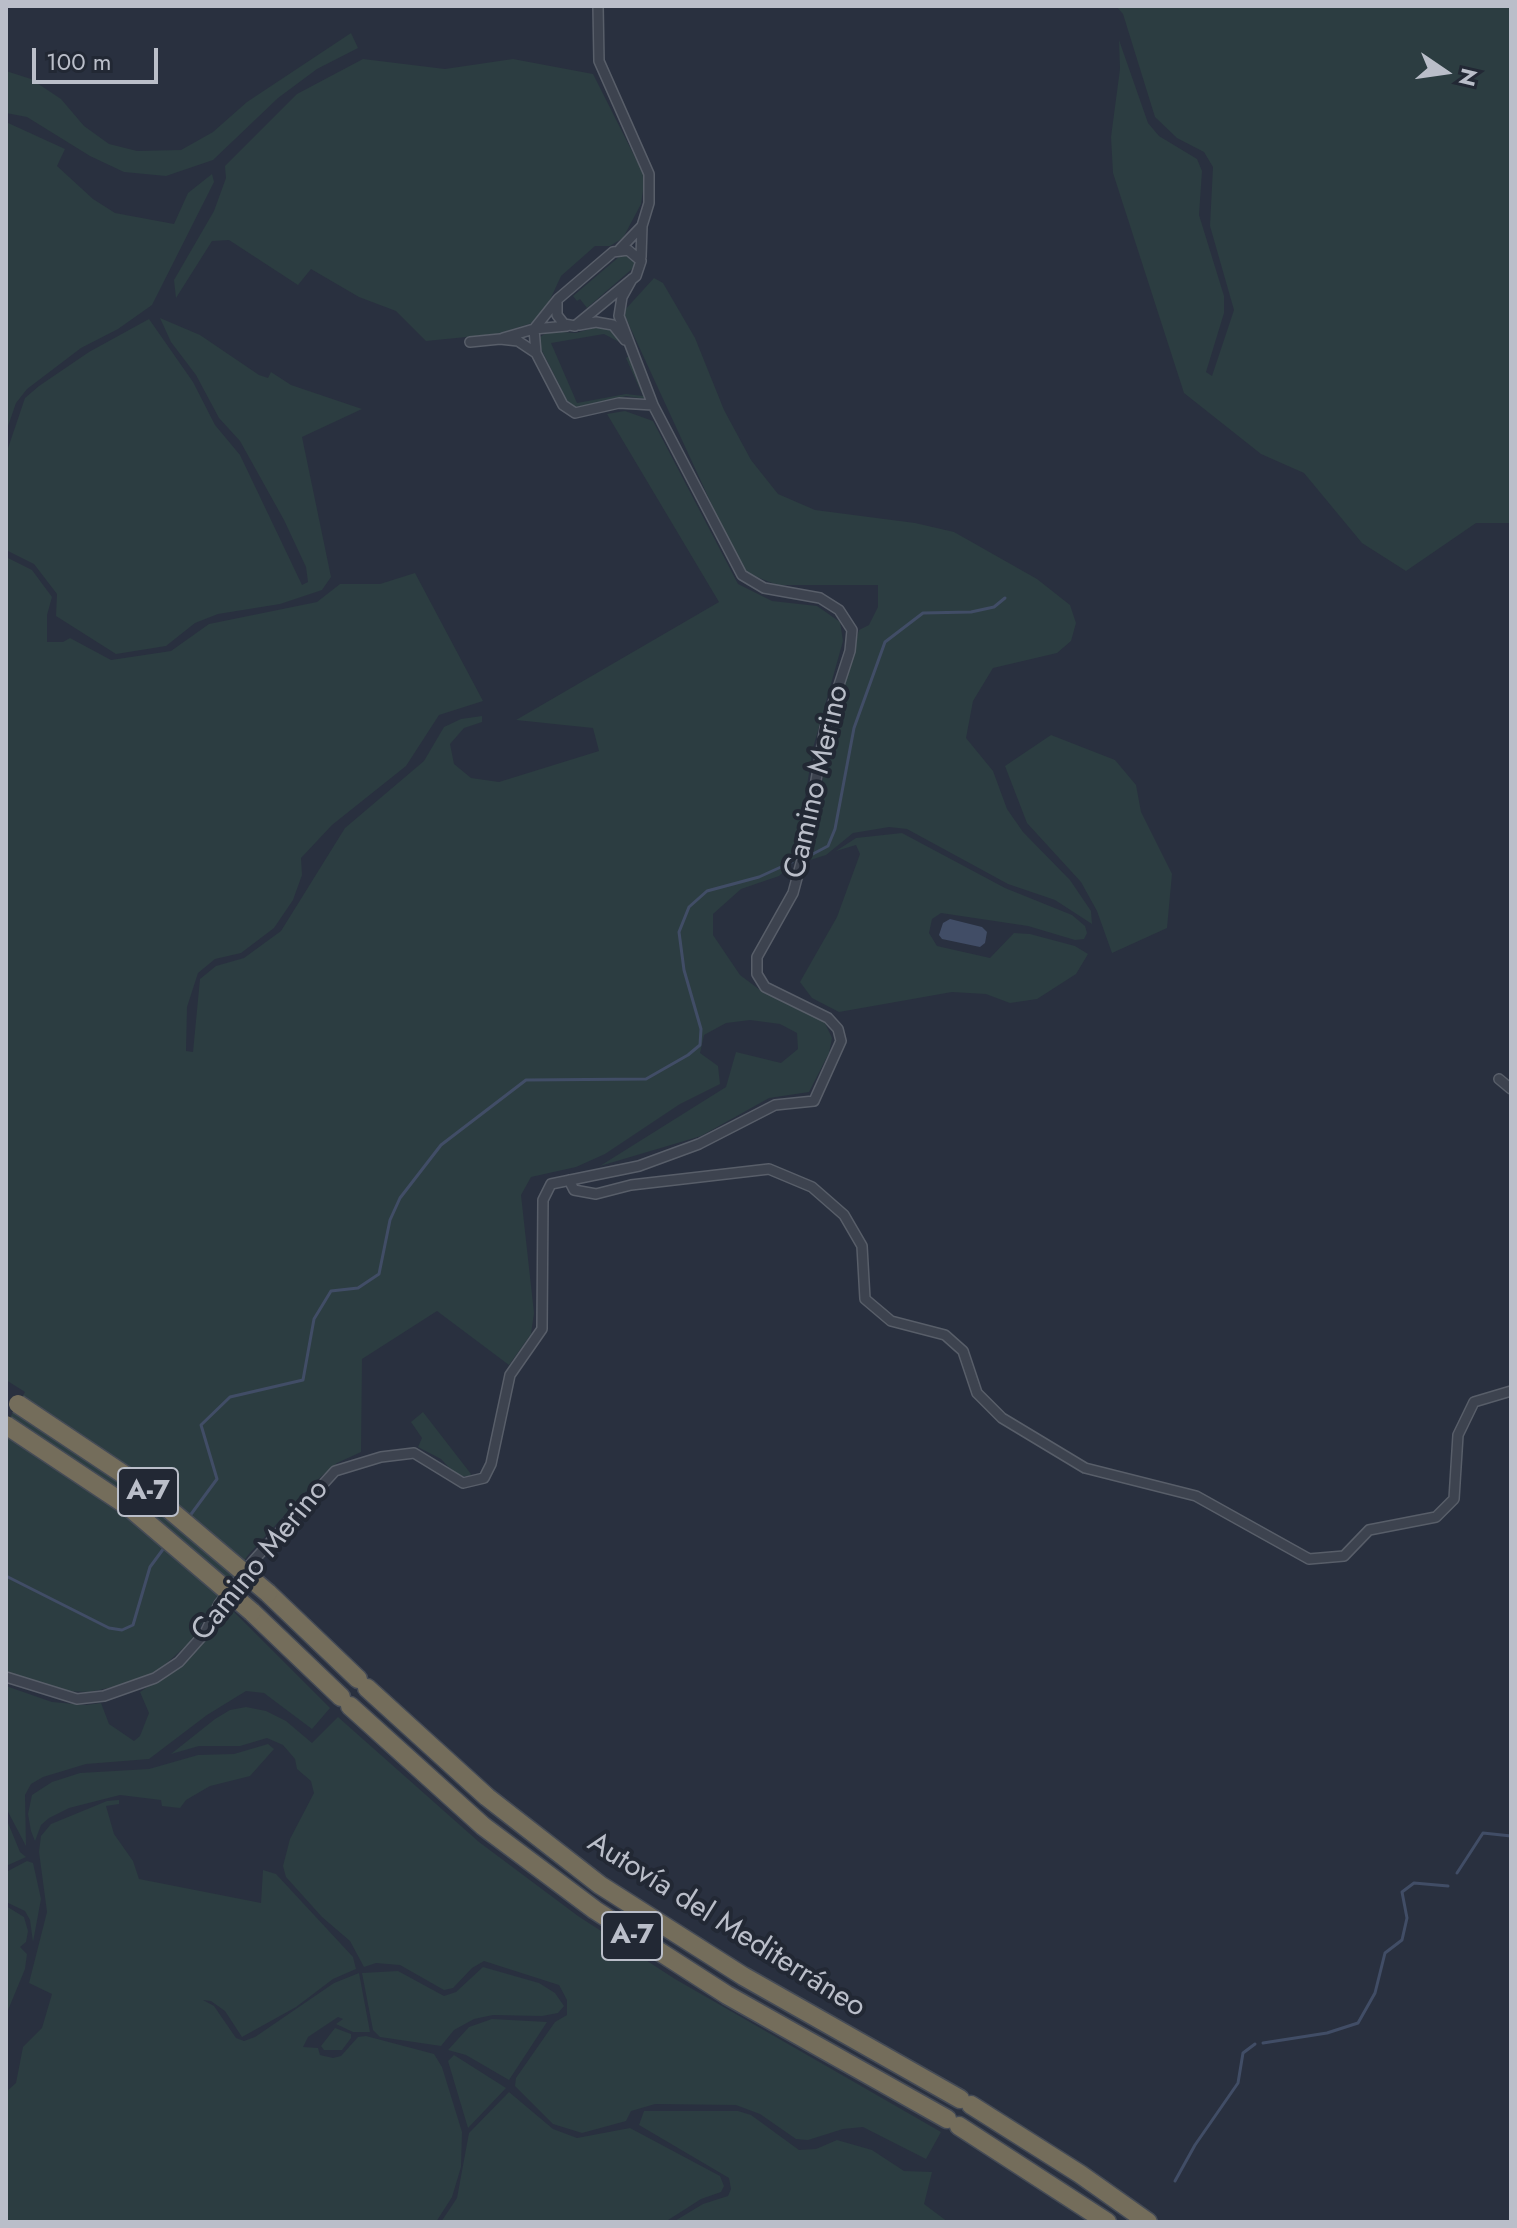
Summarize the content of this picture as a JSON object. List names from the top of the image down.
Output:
{
  "streets": {
    "highway": ["A-7", "Autovía del Mediterráneo"],
    "street": ["Camino Merino"]
  },
  "scale_bar": "100 m",
  "north": "right"
}
